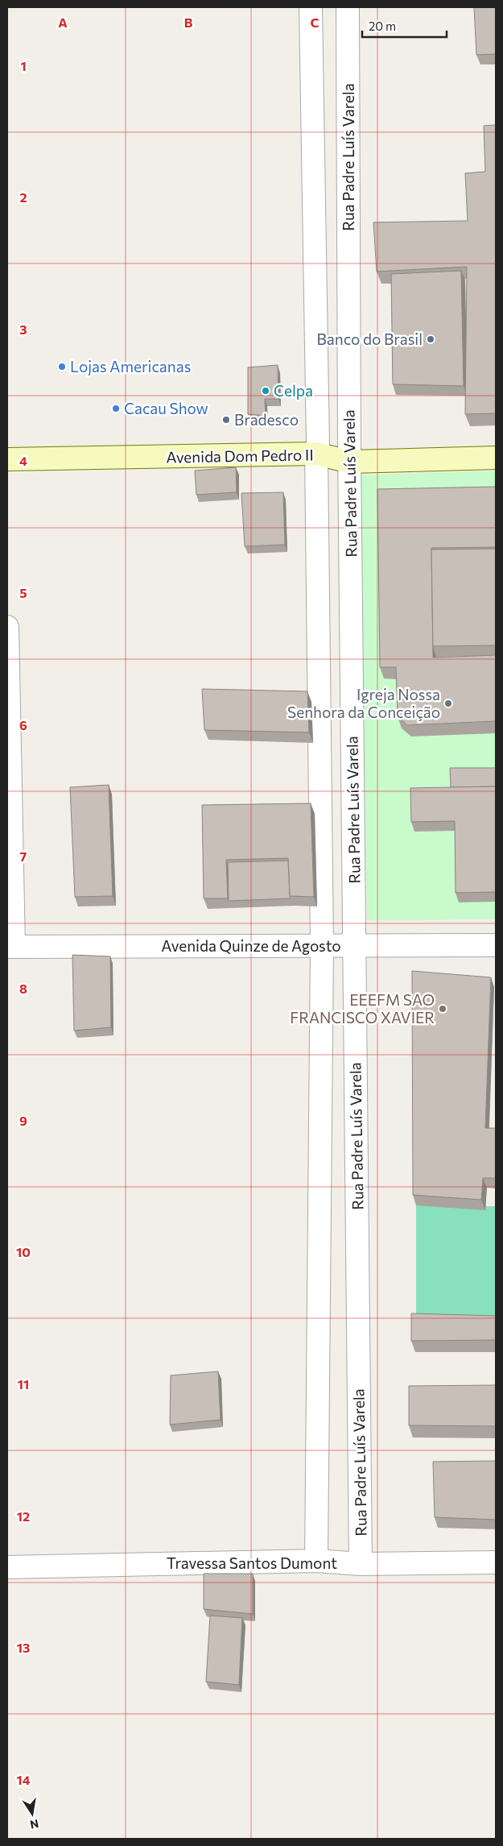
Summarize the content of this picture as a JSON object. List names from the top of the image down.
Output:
{
  "streets": {
    "street": [
      "Rua Padre Luís Varela",
      "Avenida Dom Pedro II",
      "Avenida Quinze de Agosto",
      "Travessa Santos Dumont"
    ]
  },
  "crossings": [
    ["Rua Padre Luís Varela", "Avenida Dom Pedro II"],
    ["Rua Padre Luís Varela", "Avenida Quinze de Agosto"],
    ["Rua Padre Luís Varela", "Travessa Santos Dumont"]
  ],
  "places": [
    "Banco do Brasil",
    "Lojas Americanas",
    "Celpa",
    "Cacau Show",
    "Bradesco",
    "Igreja Nossa Senhora da Conceição",
    "EEEFM SAO FRANCISCO XAVIER"
  ],
  "scale_bar": "20 m",
  "north": "bottom",
  "grid": {
    "columns": ["A", "B", "C"],
    "rows": [
      "1",
      "2",
      "3",
      "4",
      "5",
      "6",
      "7",
      "8",
      "9",
      "10",
      "11",
      "12",
      "13",
      "14"
    ]
  }
}
